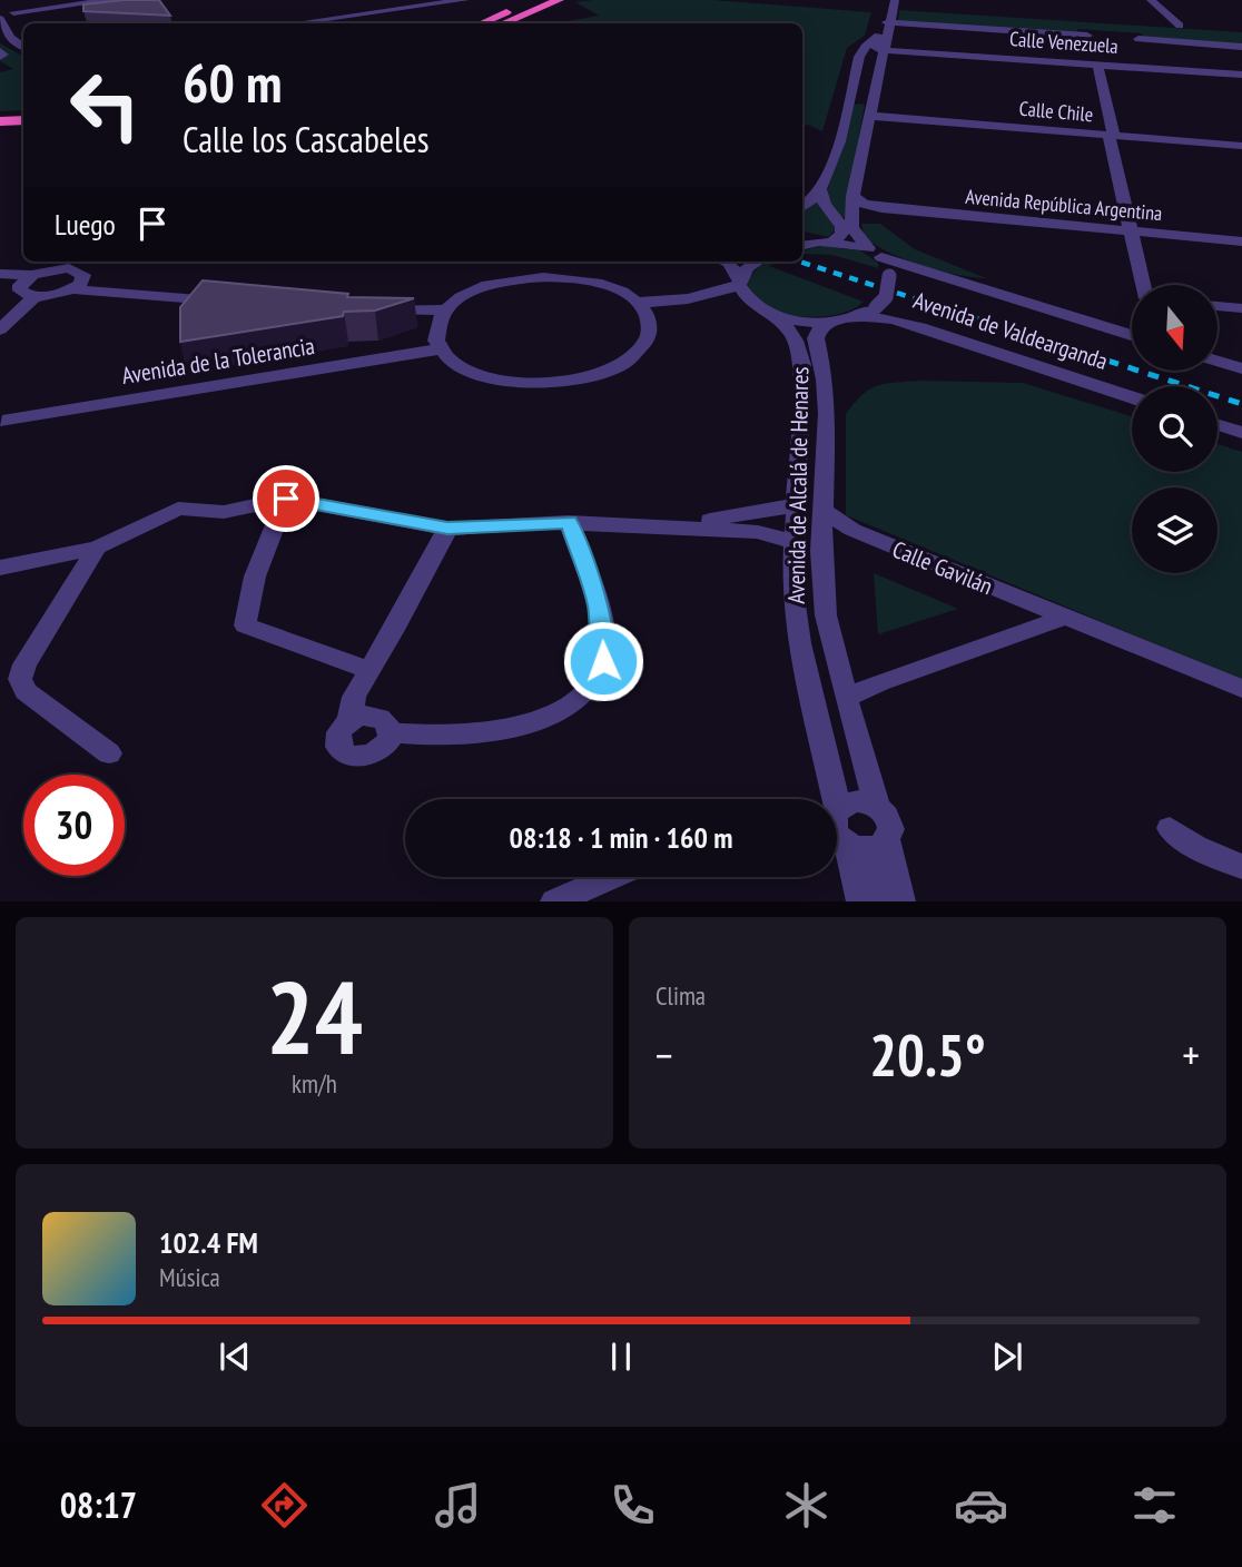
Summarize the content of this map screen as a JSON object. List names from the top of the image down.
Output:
{
  "streets": {
    "street": [
      "Calle Venezuela",
      "Calle Chile",
      "Avenida República Argentina",
      "Avenida de Valdearganda",
      "Avenida de la Tolerancia",
      "Avenida de Alcalá de Henares",
      "Calle Gavilán"
    ]
  },
  "crossings": [
    ["Avenida de Alcalá de Henares", "Calle Gavilán"]
  ],
  "north": "bottom",
  "page": {
    "turn": ["60 m", "Calle los Cascabeles"],
    "then": "Luego",
    "limit": "30",
    "trip": "08:18 · 1 min · 160 m",
    "tile": [
      ["24", "km/h"],
      "Clima"
    ],
    "heat": ["−", "20.5°", "+"],
    "song": ["102.4 FM", "Música"],
    "tabs": "08:17"
  }
}
